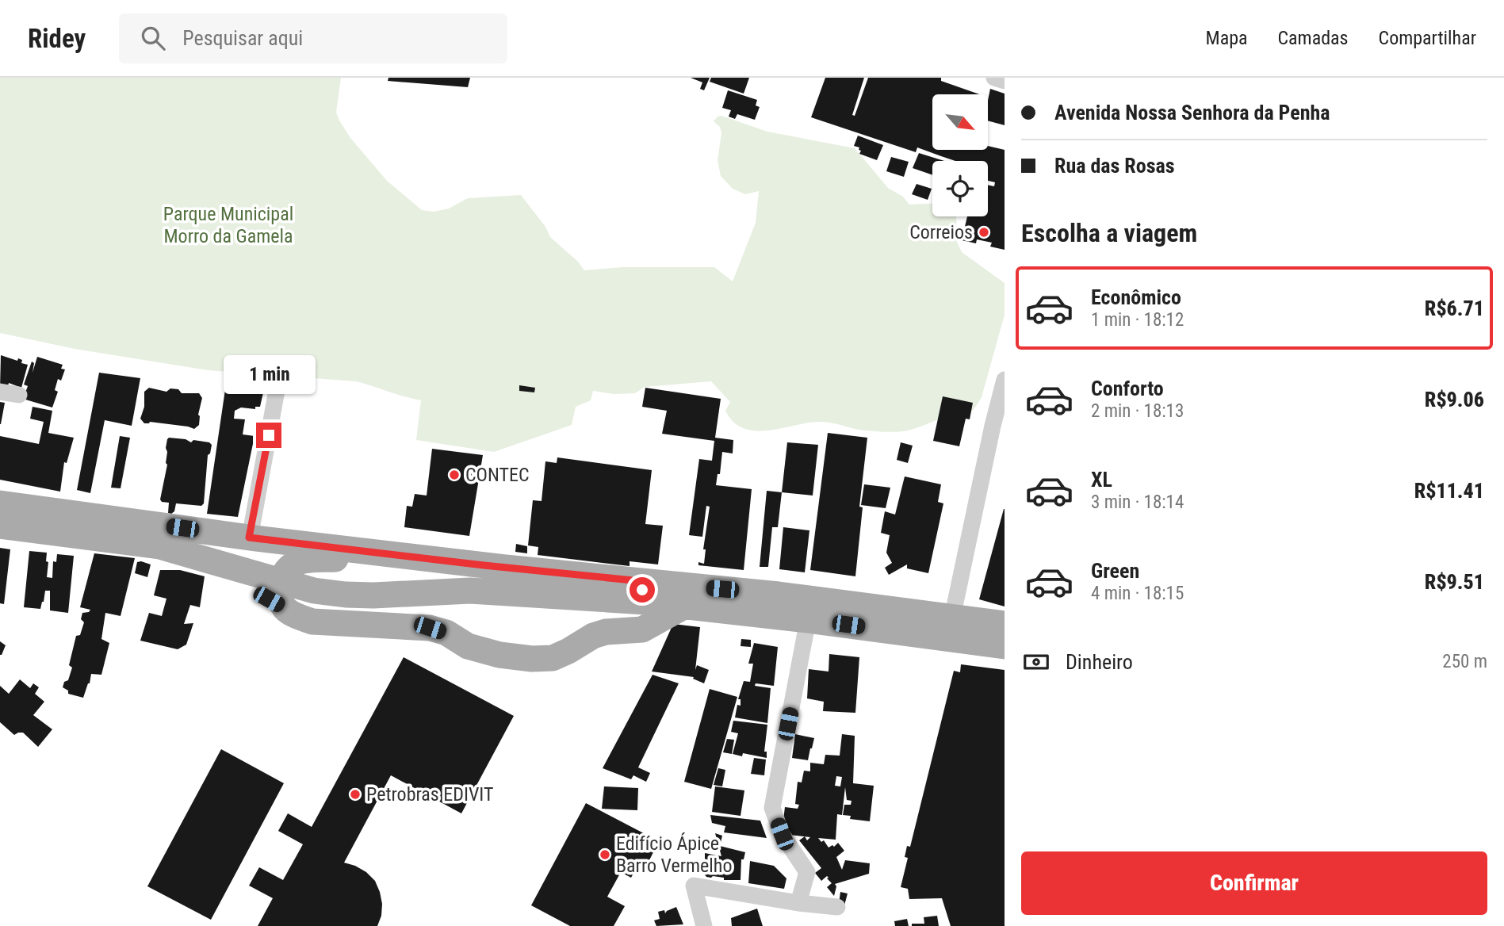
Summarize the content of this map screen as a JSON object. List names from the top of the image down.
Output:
{
  "parks": ["Parque Municipal Morro da Gamela"],
  "places": [
    "Correios",
    "CONTEC",
    "Petrobras EDIVIT",
    "Edifício Ápice Barro Vermelho"
  ],
  "north": "bottom right",
  "page": {
    "header": "Ridey",
    "search": "Pesquisar aqui",
    "nav": ["Mapa", "Camadas", "Compartilhar"],
    "banner": ["Avenida Nossa Senhora da Penha", "Rua das Rosas"],
    "heading": "Escolha a viagem",
    "list": [
      {
        "name": "Econômico",
        "note": "1 min · 18:12",
        "value": "R$6.71"
      },
      {
        "name": "Conforto",
        "note": "2 min · 18:13",
        "value": "R$9.06"
      },
      {
        "name": "XL",
        "note": "3 min · 18:14",
        "value": "R$11.41"
      },
      {
        "name": "Green",
        "note": "4 min · 18:15",
        "value": "R$9.51"
      }
    ],
    "bubble": "1 min",
    "pay": ["Dinheiro", "250 m"],
    "buttons": "Confirmar"
  }
}
